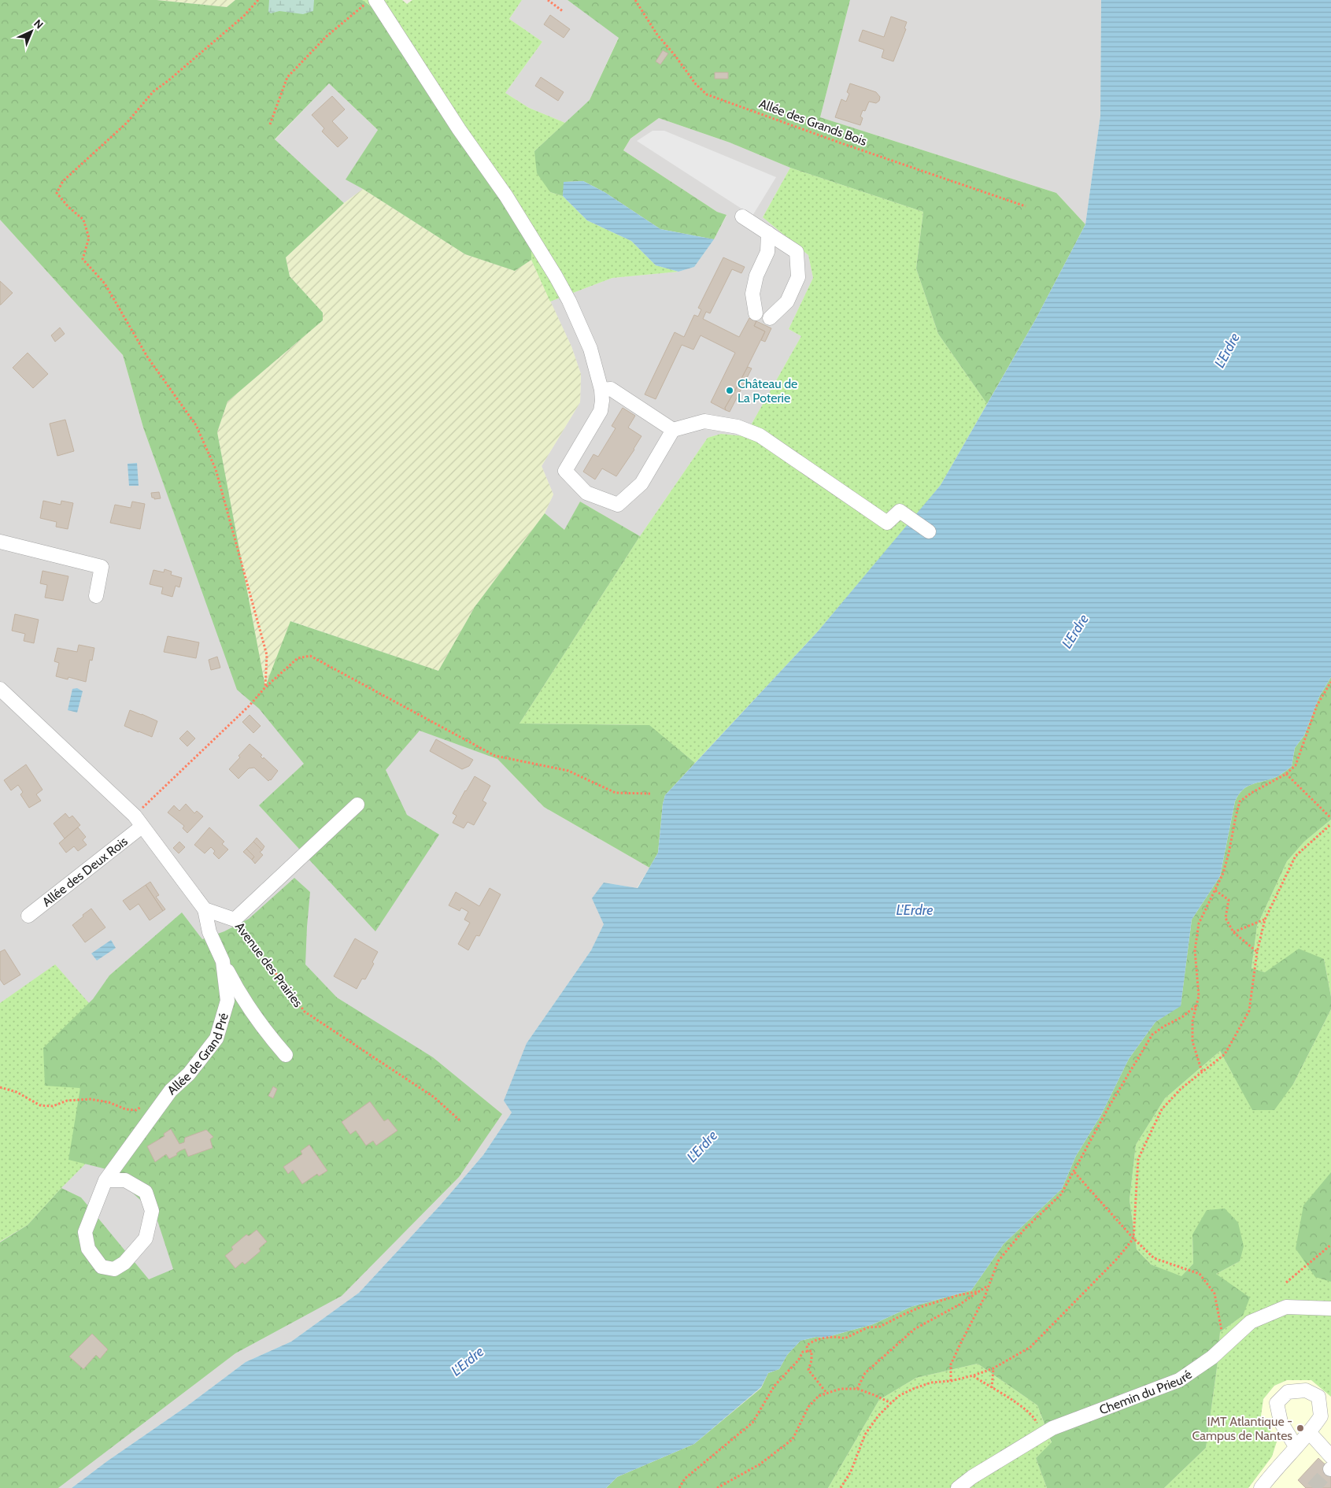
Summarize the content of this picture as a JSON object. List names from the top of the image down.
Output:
{
  "streets": {
    "street": [
      "Allée des Deux Rois",
      "Avenue des Prairies",
      "Allée de Grand Pré",
      "Chemin du Prieuré"
    ],
    "path": ["Allée des Grands Bois"]
  },
  "crossings": [
    ["Avenue des Prairies", "Allée de Grand Pré"]
  ],
  "water": ["L'Erdre"],
  "places": ["Château de La Poterie", "IMT Atlantique - Campus de Nantes"],
  "north": "top right"
}
